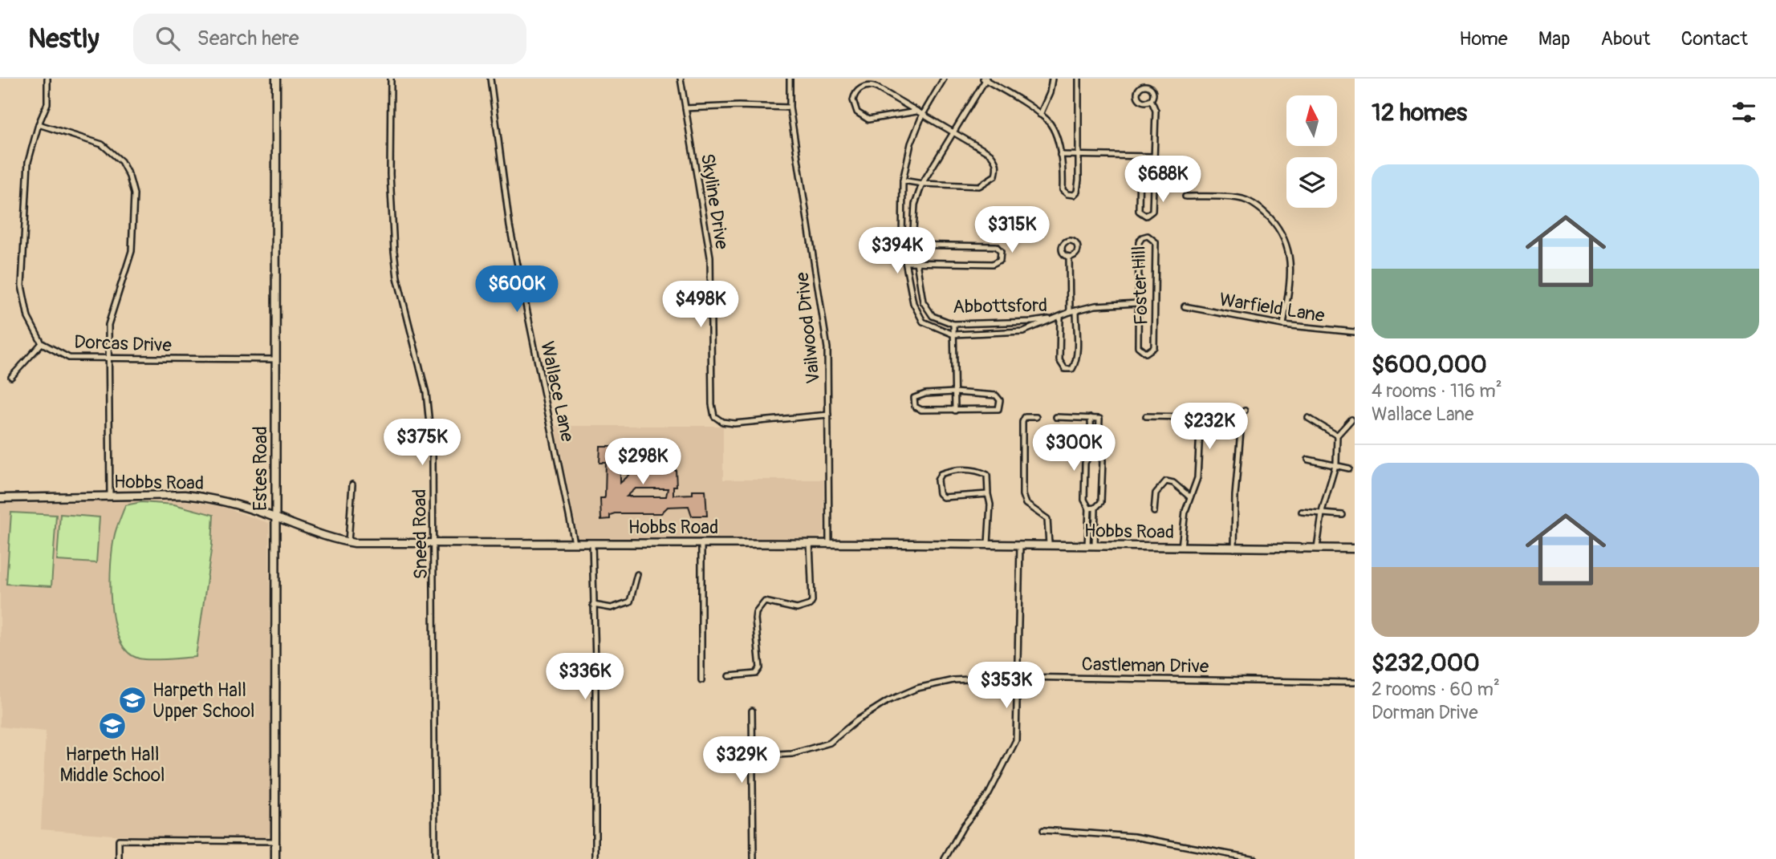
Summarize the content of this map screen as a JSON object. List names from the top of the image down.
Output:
{
  "streets": {
    "street": [
      "Skyline Drive",
      "Foster Hill",
      "Abbottsford",
      "Warfield Lane",
      "Vailwood Drive",
      "Dorcas Drive",
      "Wallace Lane",
      "Estes Road",
      "Hobbs Road",
      "Sneed Road",
      "Castleman Drive"
    ]
  },
  "crossings": [
    ["Skyline Drive", "Vailwood Drive"],
    ["Foster Hill", "Abbottsford"],
    ["Vailwood Drive", "Hobbs Road"],
    ["Dorcas Drive", "Estes Road"],
    ["Wallace Lane", "Hobbs Road"],
    ["Estes Road", "Hobbs Road"],
    ["Hobbs Road", "Sneed Road"]
  ],
  "places": {
    "school or university": ["Harpeth Hall Upper School", "Harpeth Hall Middle School"]
  },
  "north": "top",
  "page": {
    "header": "Nestly",
    "search": "Search here",
    "nav": [
      "Home",
      "Map",
      "About",
      "Contact"
    ],
    "heading": "12 homes",
    "list": [
      {
        "name": "$600,000",
        "note": "4 rooms · 116 m² · Wallace Lane"
      },
      {
        "name": "$232,000",
        "note": "2 rooms · 60 m² · Dorman Drive"
      }
    ],
    "price": [
      "$688K",
      "$315K",
      "$394K",
      "$600K",
      "$498K",
      "$232K",
      "$375K",
      "$300K",
      "$298K",
      "$336K",
      "$353K",
      "$329K"
    ]
  }
}
